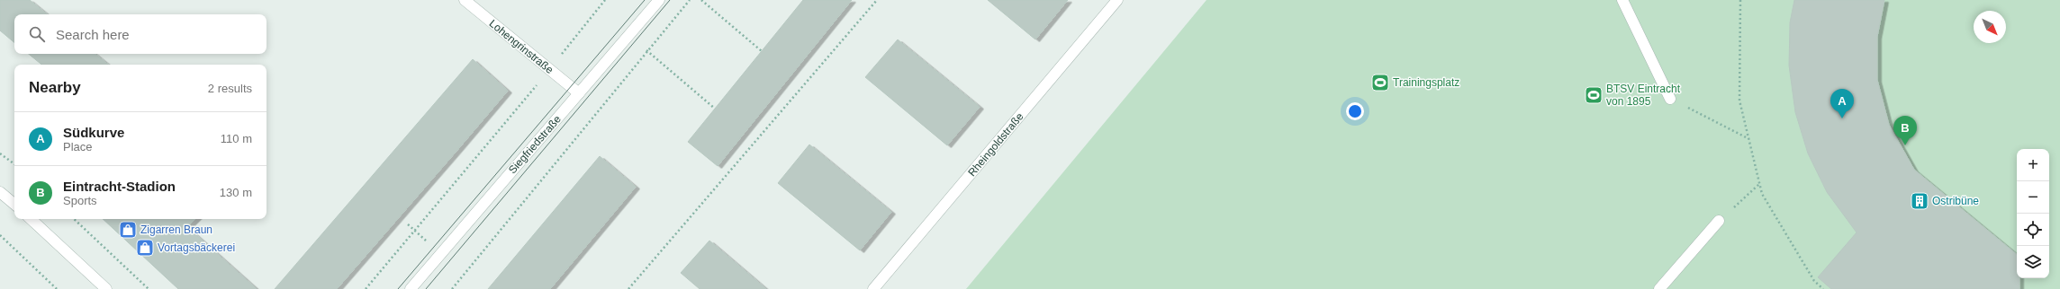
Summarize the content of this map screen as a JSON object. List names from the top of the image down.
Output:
{
  "streets": {
    "street": ["Lohengrinstraße", "Siegfriedstraße", "Rheingoldstraße"]
  },
  "crossings": [
    ["Lohengrinstraße", "Siegfriedstraße"]
  ],
  "places": {
    "sports": ["Trainingsplatz", "BTSV Eintracht von 1895"],
    "building": ["Ostribüne"],
    "shop": ["Zigarren Braun", "Vortagsbäckerei"]
  },
  "north": "bottom right",
  "page": {
    "search": "Search here",
    "heading": ["Nearby", "2 results"],
    "pins": ["A", "B"],
    "list": [
      {
        "mark": "A",
        "name": "Südkurve",
        "note": "Place",
        "value": "110 m"
      },
      {
        "mark": "B",
        "name": "Eintracht-Stadion",
        "note": "Sports",
        "value": "130 m"
      }
    ],
    "map_buttons": ["+", "−"]
  }
}
